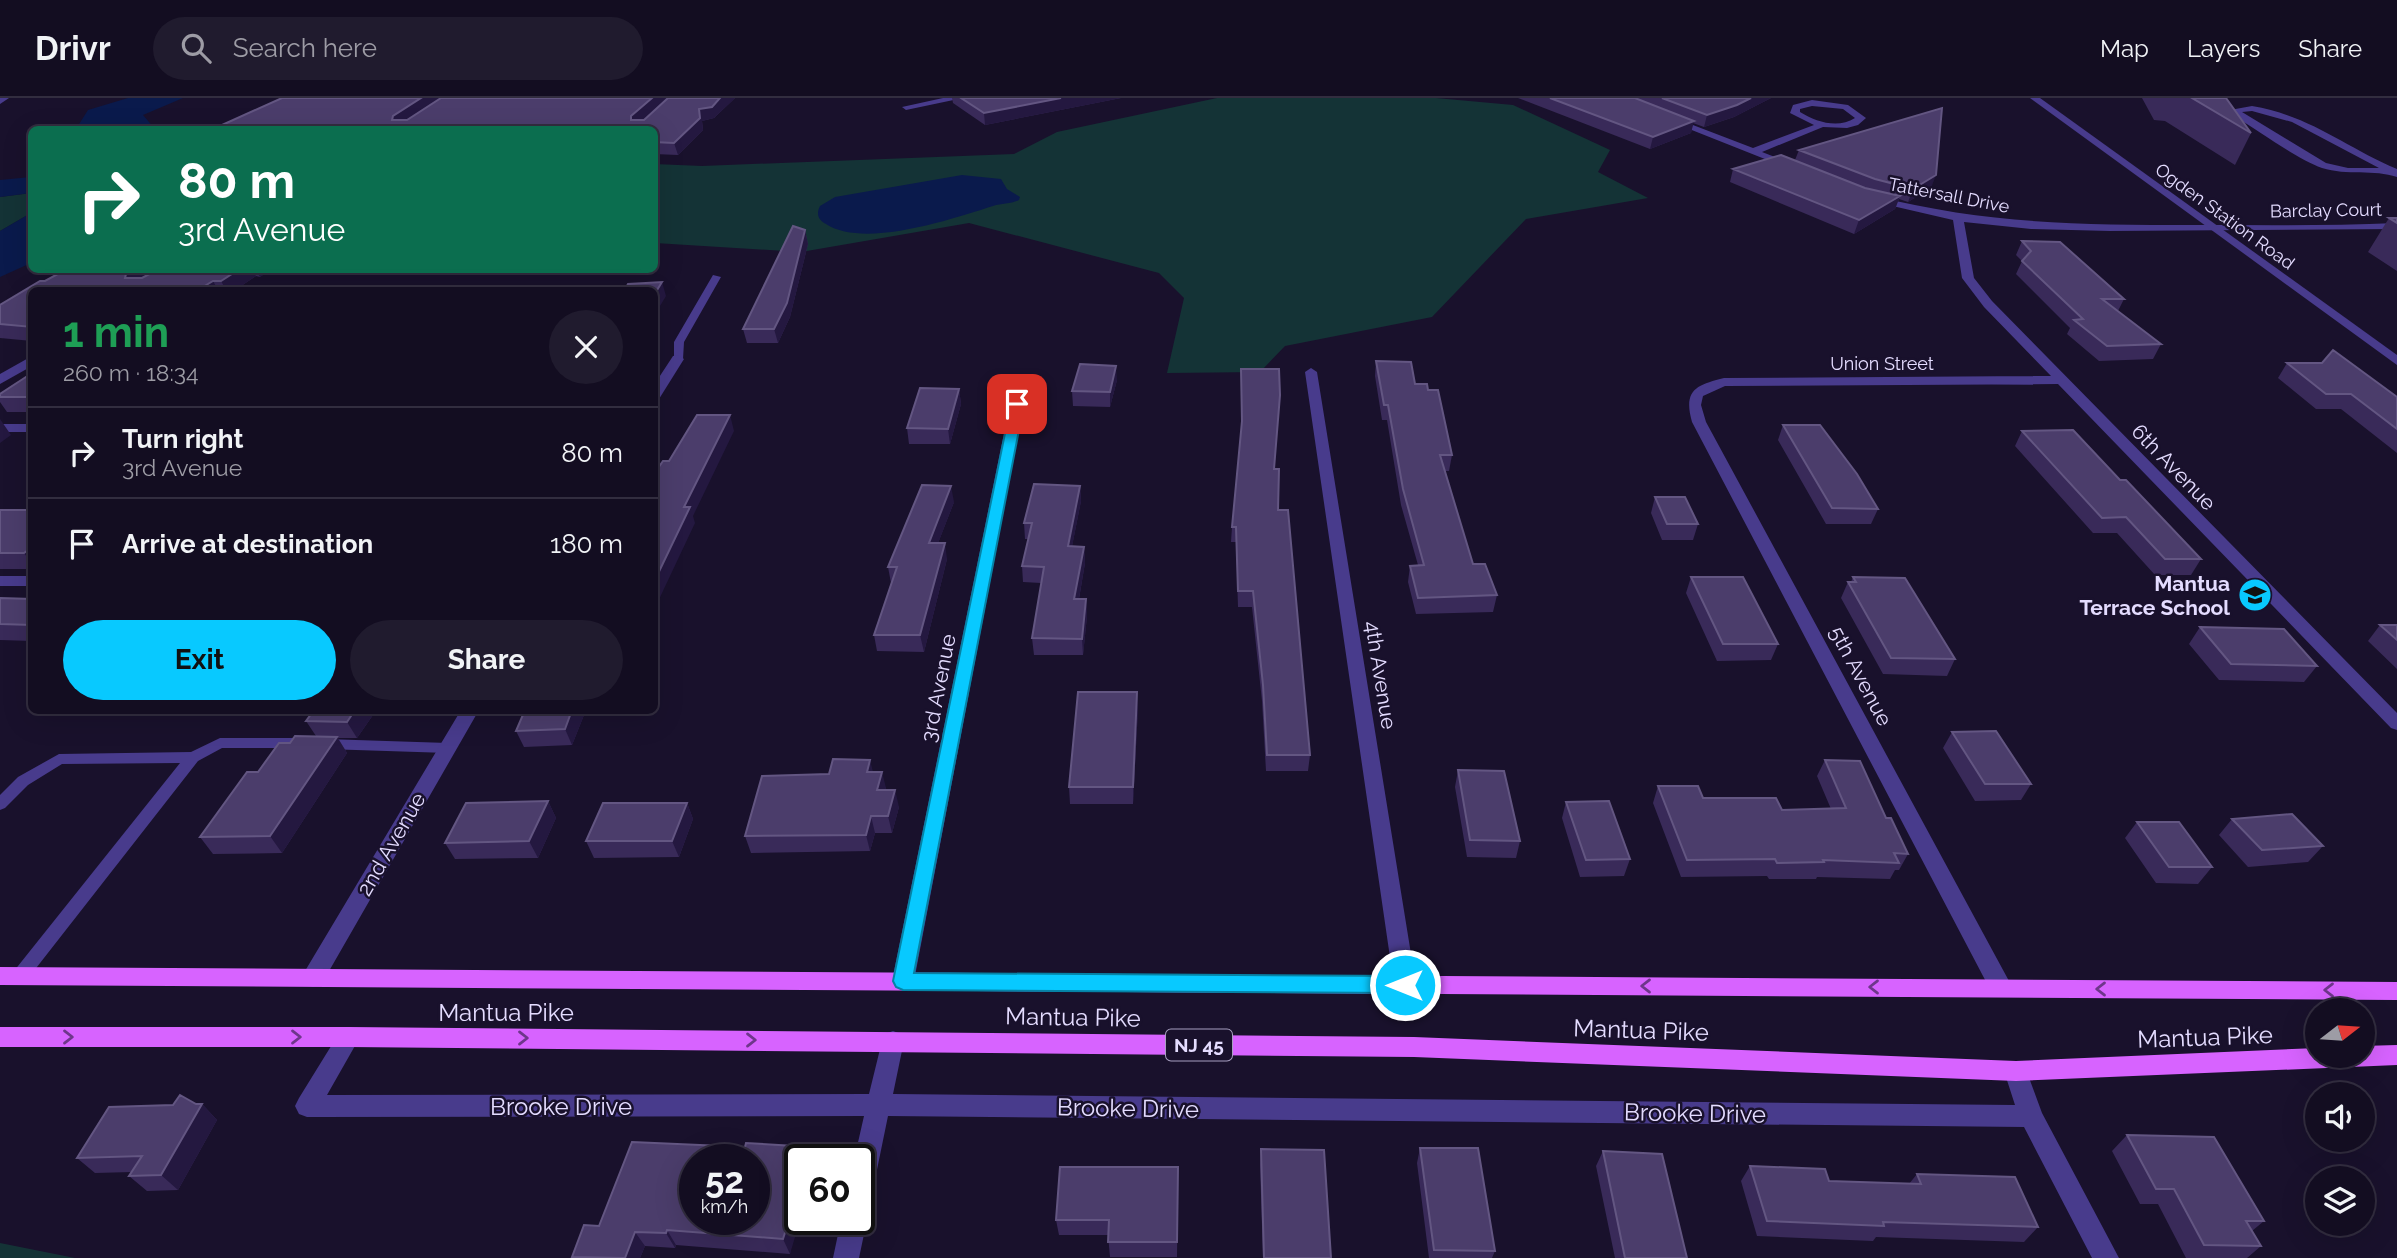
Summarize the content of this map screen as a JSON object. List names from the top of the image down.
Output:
{
  "streets": {
    "main road": ["Mantua Pike", "NJ 45"],
    "street": [
      "Tattersall Drive",
      "Barclay Court",
      "Ogden Station Road",
      "Union Street",
      "6th Avenue",
      "4th Avenue",
      "5th Avenue",
      "3rd Avenue",
      "2nd Avenue",
      "Brooke Drive"
    ]
  },
  "crossings": [
    ["Tattersall Drive", "Barclay Court"],
    ["Tattersall Drive", "Ogden Station Road"],
    ["Tattersall Drive", "6th Avenue"],
    ["Barclay Court", "Ogden Station Road"],
    ["Union Street", "6th Avenue"],
    ["Union Street", "5th Avenue"],
    ["4th Avenue", "Mantua Pike"],
    ["5th Avenue", "Mantua Pike"],
    ["3rd Avenue", "Mantua Pike"],
    ["2nd Avenue", "Mantua Pike"],
    ["Mantua Pike", "Brooke Drive"]
  ],
  "places": {
    "school or university": ["Mantua Terrace School"]
  },
  "north": "right",
  "page": {
    "header": "Drivr",
    "search": "Search here",
    "nav": ["Map", "Layers", "Share"],
    "turn": ["80 m", "3rd Avenue"],
    "heading": ["1 min", "260 m · 18:34"],
    "list": [
      {
        "name": "Turn right",
        "note": "3rd Avenue",
        "value": "80 m"
      },
      {
        "name": "Arrive at destination",
        "value": "180 m"
      }
    ],
    "buttons": ["Exit", "Share"],
    "speed": "52 km/h",
    "limit": "60"
  }
}
